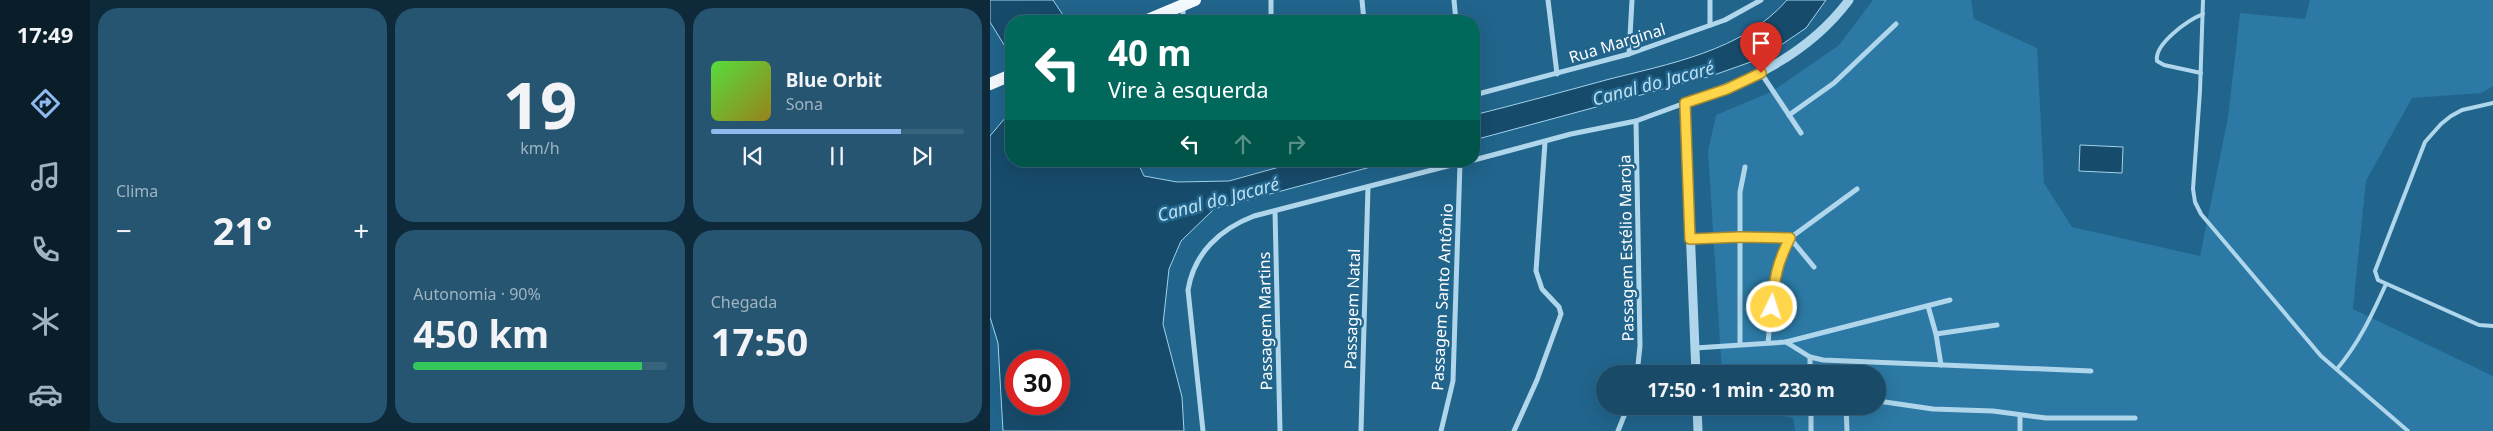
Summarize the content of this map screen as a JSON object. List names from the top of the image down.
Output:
{
  "streets": {
    "street": [
      "Rua Marginal",
      "Passagem Estélio Maroja",
      "Passagem Santo Antônio",
      "Passagem Natal",
      "Passagem Martins"
    ]
  },
  "water": ["Canal do Jacaré"],
  "page": {
    "tabs": "17:49",
    "tile": [
      "Clima",
      ["19", "km/h"],
      ["Autonomia · 90%", "450 km"],
      ["Chegada", "17:50"]
    ],
    "turn": ["40 m", "Vire à esquerda"],
    "song": ["Blue Orbit", "Sona"],
    "heat": ["−", "21°", "+"],
    "limit": "30",
    "trip": "17:50 · 1 min · 230 m"
  }
}
